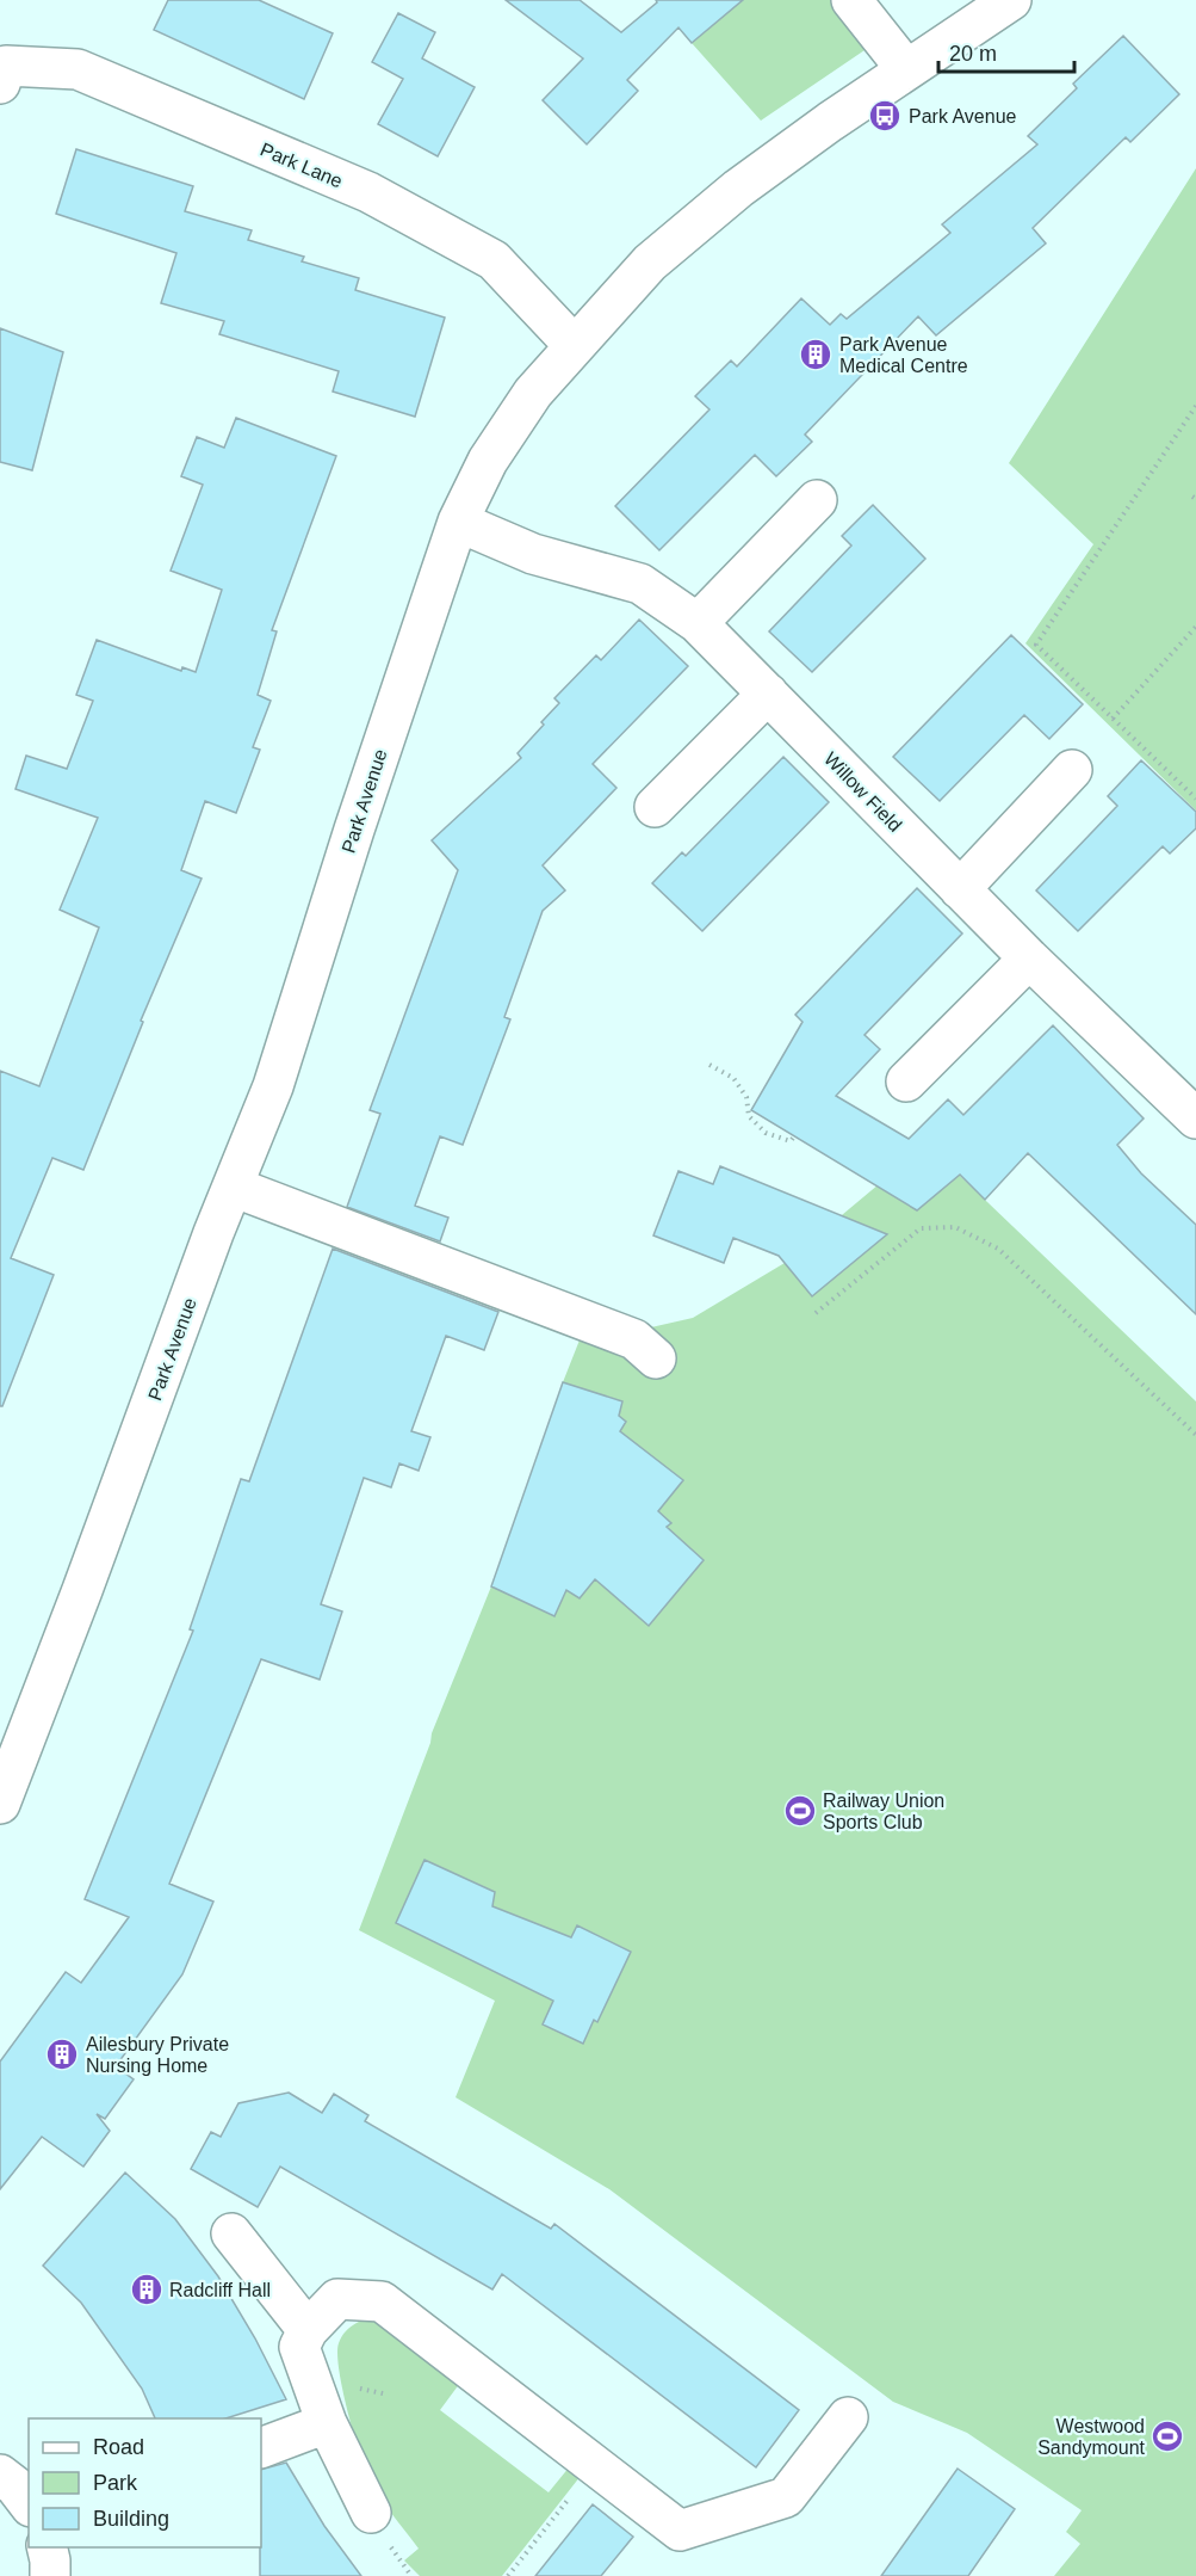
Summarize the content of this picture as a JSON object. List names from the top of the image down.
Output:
{
  "streets": {
    "street": ["Park Lane", "Willow Field", "Park Avenue"]
  },
  "crossings": [
    ["Park Lane", "Park Avenue"],
    ["Willow Field", "Park Avenue"]
  ],
  "places": {
    "bus stop": ["Park Avenue"],
    "building": ["Park Avenue Medical Centre", "Ailesbury Private Nursing Home", "Radcliff Hall"],
    "sports": ["Railway Union Sports Club", "Westwood Sandymount"]
  },
  "legend": ["Road", "Park", "Building"],
  "scale_bar": "20 m"
}
